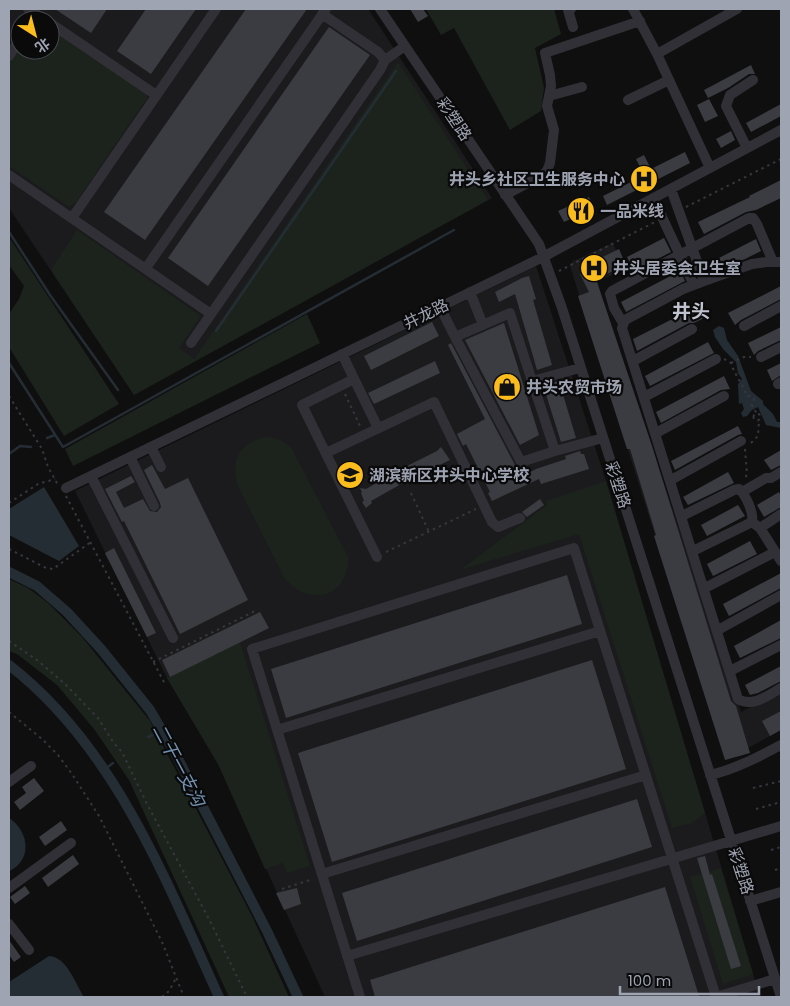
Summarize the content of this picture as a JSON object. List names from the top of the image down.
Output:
{
  "streets": {
    "street": ["彩塑路", "井龙路"]
  },
  "crossings": [
    ["彩塑路", "井龙路"]
  ],
  "districts": ["井头"],
  "water": ["二干一支沟"],
  "places": {
    "hospital": ["井头乡社区卫生服务中心", "井头居委会卫生室"],
    "restaurant": ["一品米线"],
    "shop": ["井头农贸市场"],
    "school or university": ["湖滨新区井头中心学校"]
  },
  "scale_bar": "100 m",
  "north": "bottom right"
}
